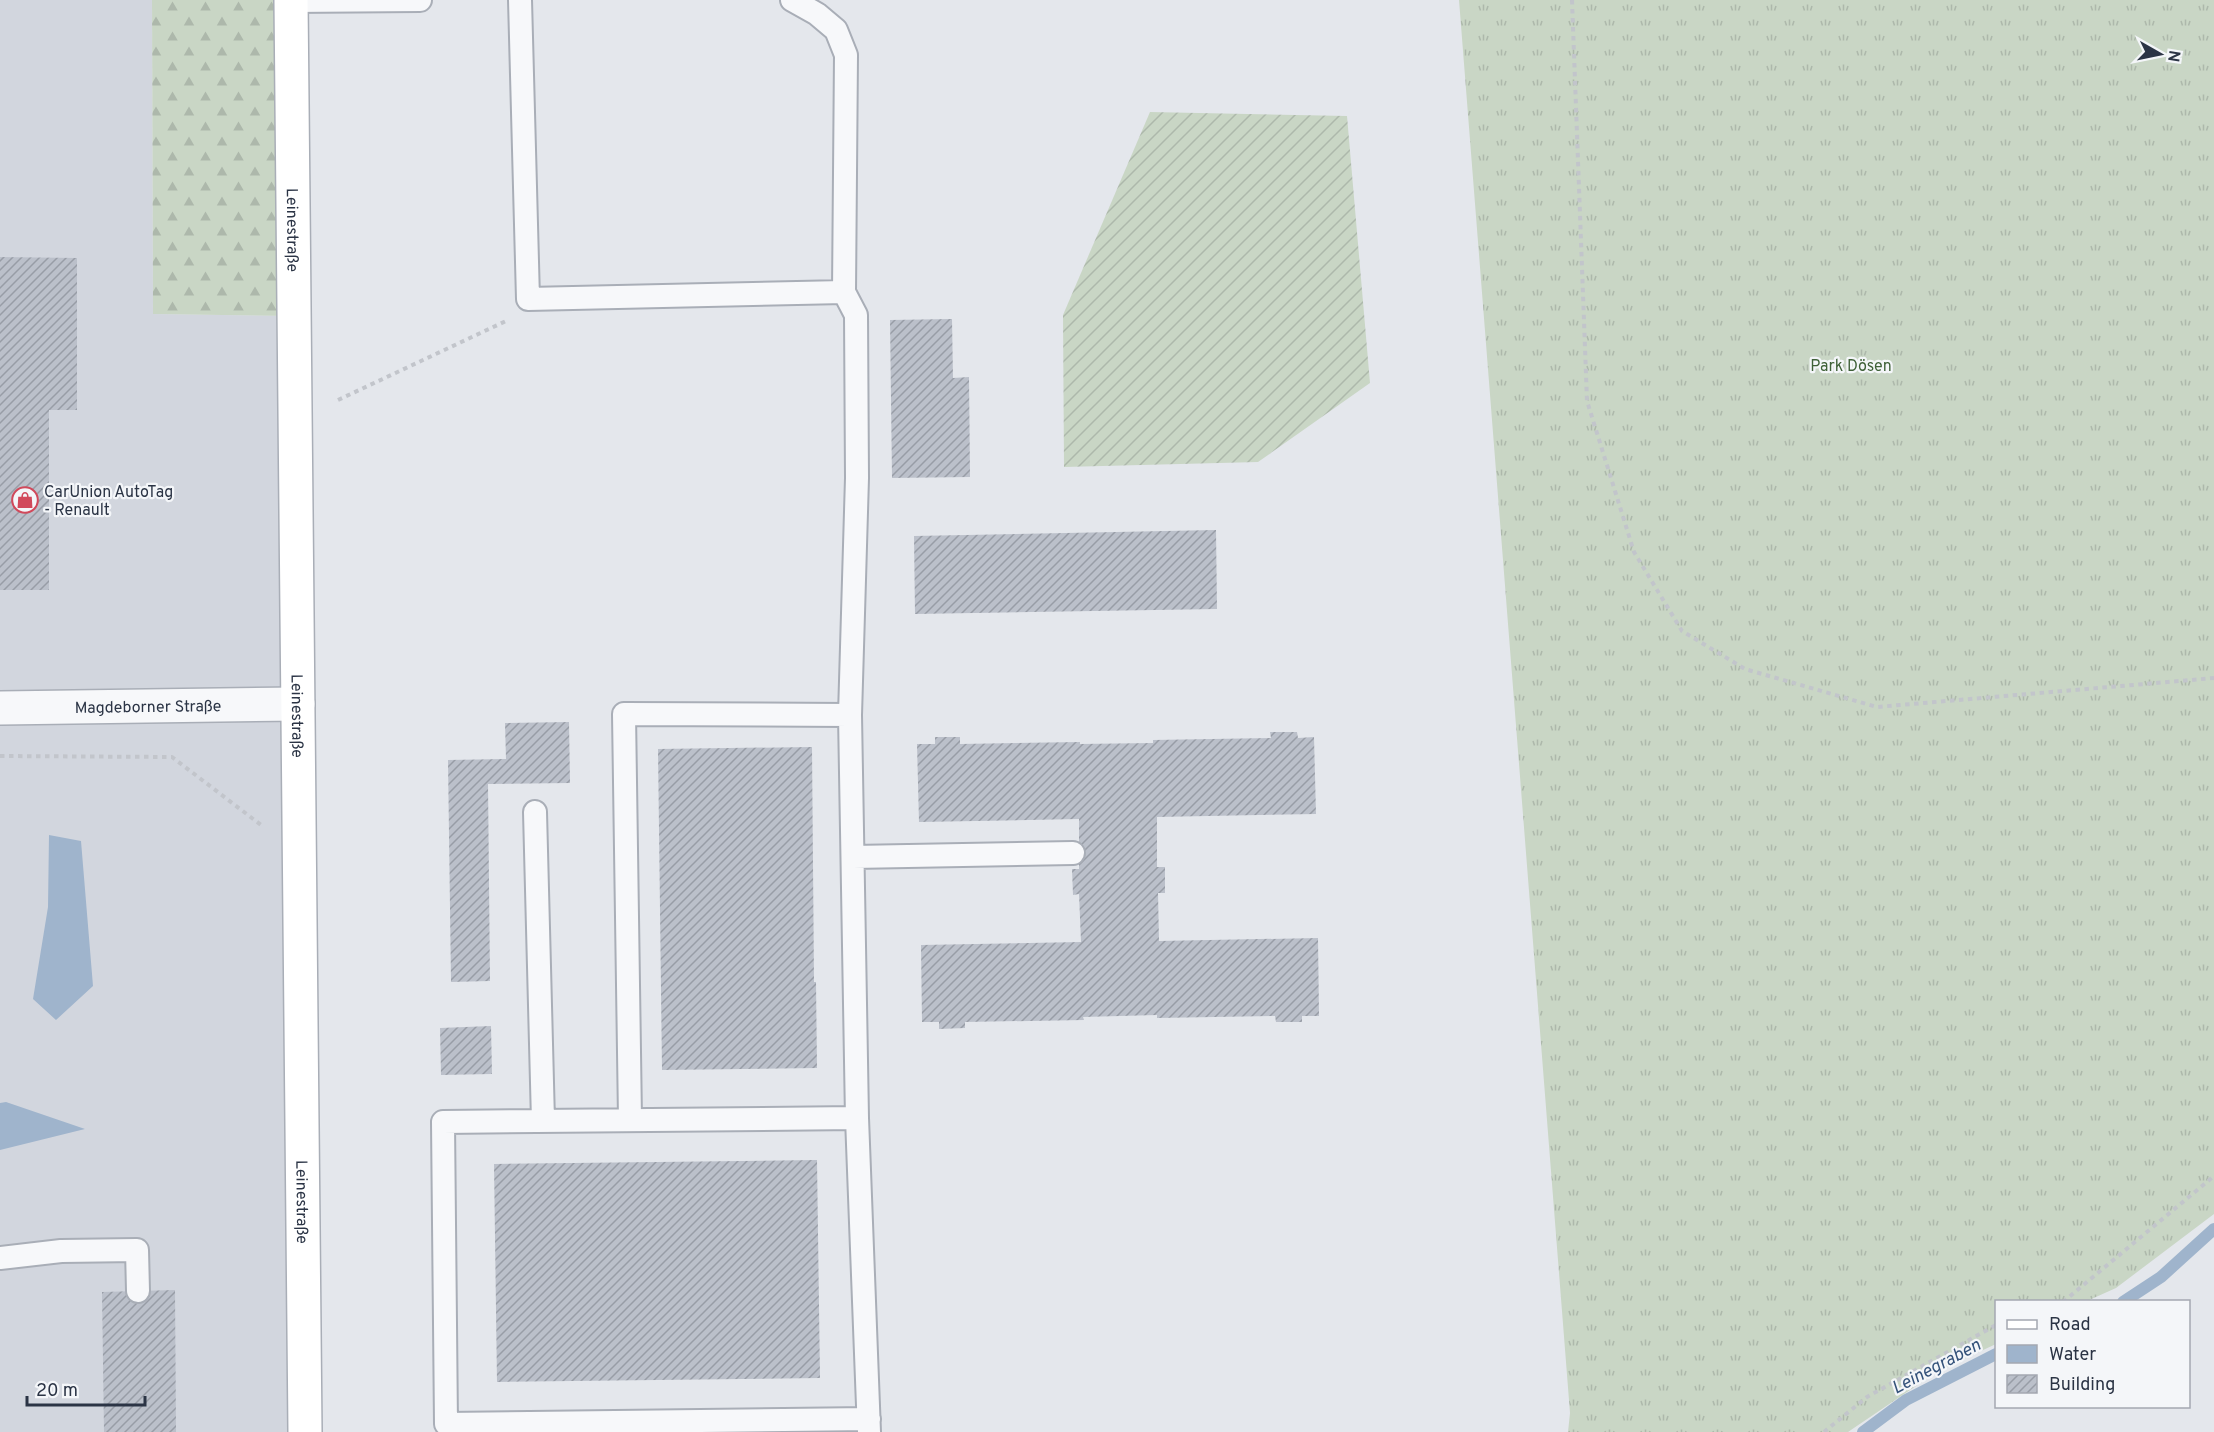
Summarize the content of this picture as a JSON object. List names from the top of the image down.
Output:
{
  "streets": {
    "main road": ["Leinestraße"],
    "street": ["Magdeborner Straße"]
  },
  "crossings": [
    ["Leinestraße", "Magdeborner Straße"]
  ],
  "water": ["Leinegraben"],
  "parks": ["Park Dösen"],
  "places": {
    "shop": ["CarUnion AutoTag - Renault"]
  },
  "legend": ["Road", "Water", "Building"],
  "scale_bar": "20 m",
  "north": "right"
}
